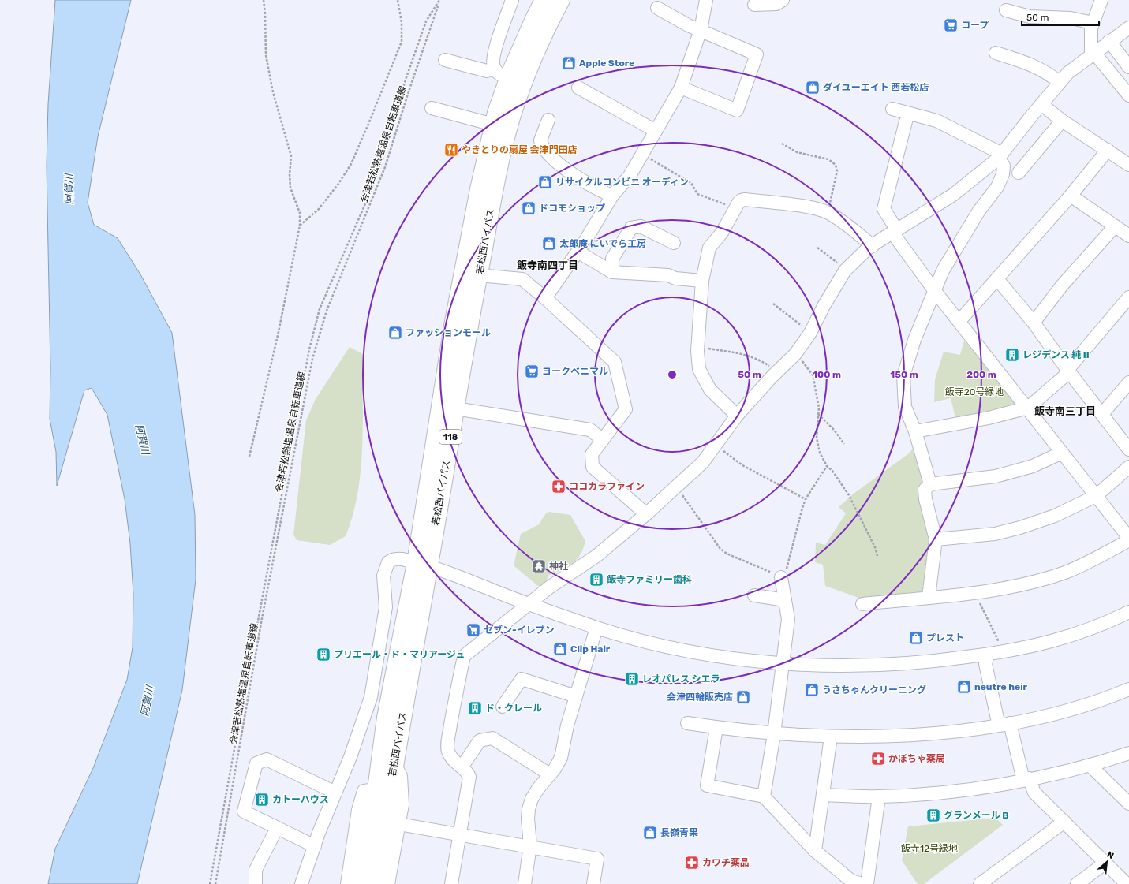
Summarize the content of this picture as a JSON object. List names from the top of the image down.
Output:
{
  "streets": {
    "highway": ["若松西バイパス", "118"],
    "path": ["会津若松熱塩温泉自転車道線"]
  },
  "districts": ["飯寺南四丁目", "飯寺南三丁目"],
  "water": ["阿賀川"],
  "parks": ["飯寺20号緑地", "飯寺12号緑地"],
  "places": {
    "supermarket": ["コープ", "ヨークベニマル", "セブン-イレブン"],
    "shop": [
      "Apple Store",
      "ダイユーエイト 西若松店",
      "リサイクルコンビニ オーディン",
      "ドコモショップ",
      "太郎庵 にいでら工房",
      "ファッションモール",
      "プレスト",
      "Clip Hair",
      "neutre heir",
      "うさちゃんクリーニング",
      "会津四輪販売店",
      "長嶺青果"
    ],
    "restaurant": ["やきとりの扇屋 会津門田店"],
    "building": [
      "レジデンス 純 II",
      "飯寺ファミリー歯科",
      "プリエール・ド・マリアージュ",
      "レオパレス シエラ",
      "ド・クレール",
      "カトーハウス",
      "グランメール B"
    ],
    "pharmacy": ["ココカラファイン", "かぼちゃ薬局", "カワチ薬品"],
    "temple": ["神社"]
  },
  "scale_bar": "50 m",
  "north": "top right",
  "rings": [
    "50 m",
    "100 m",
    "150 m",
    "200 m"
  ]
}
